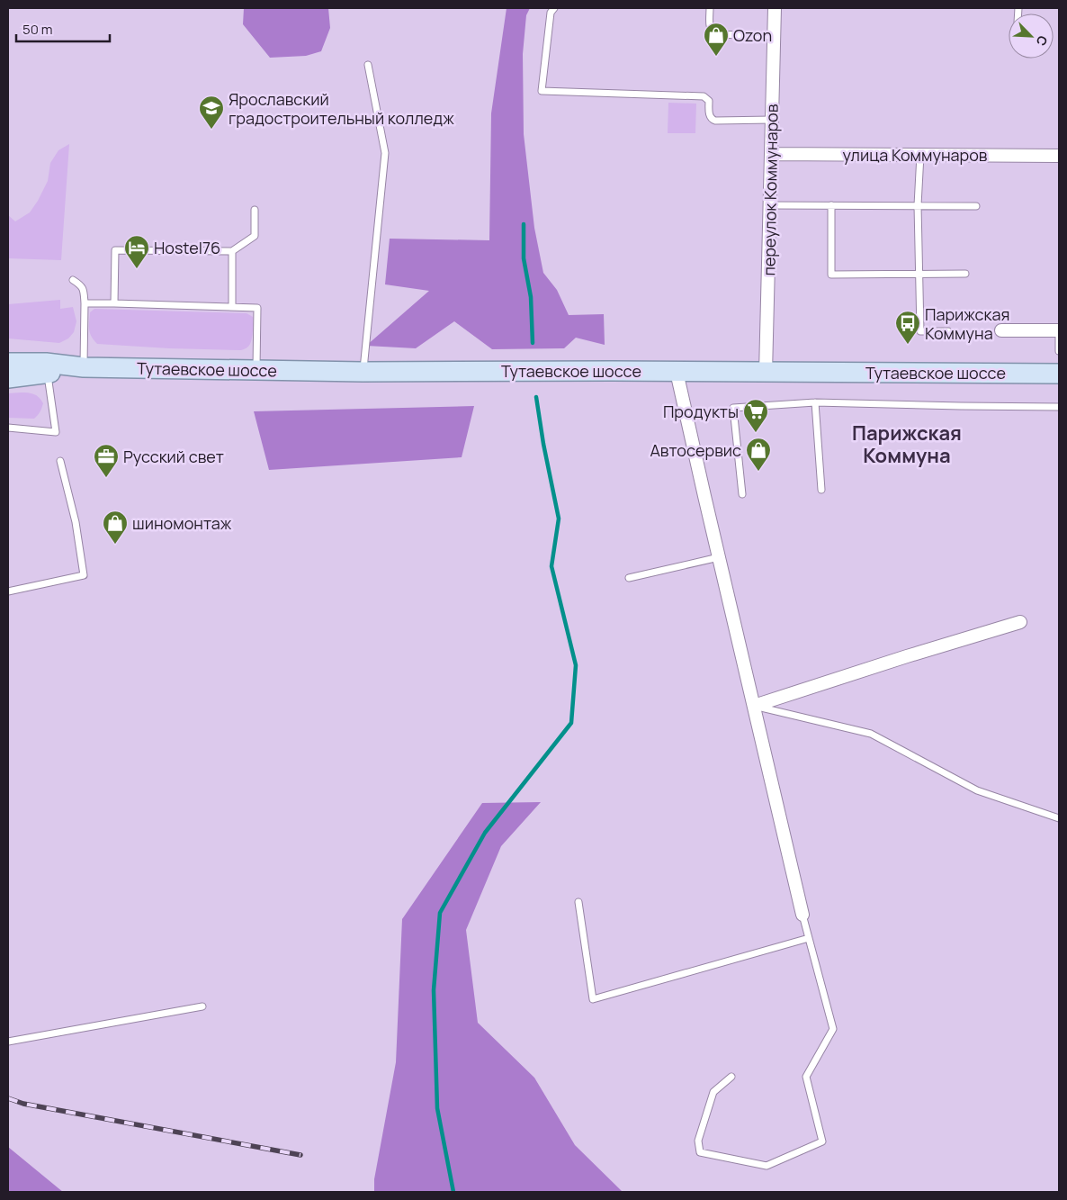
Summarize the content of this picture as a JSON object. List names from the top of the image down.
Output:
{
  "streets": {
    "main road": ["Тутаевское шоссе"],
    "street": ["улица Коммунаров", "переулок Коммунаров"]
  },
  "crossings": [
    ["улица Коммунаров", "переулок Коммунаров"],
    ["переулок Коммунаров", "Тутаевское шоссе"]
  ],
  "districts": ["Парижская Коммуна"],
  "places": {
    "shop": ["Ozon", "Автосервис", "шиномонтаж"],
    "school or university": ["Ярославский градостроительный колледж"],
    "hotel": ["Hostel76"],
    "bus stop": ["Парижская Коммуна"],
    "supermarket": ["Продукты"],
    "office": ["Русский свет"]
  },
  "scale_bar": "50 m",
  "north": "bottom right"
}
